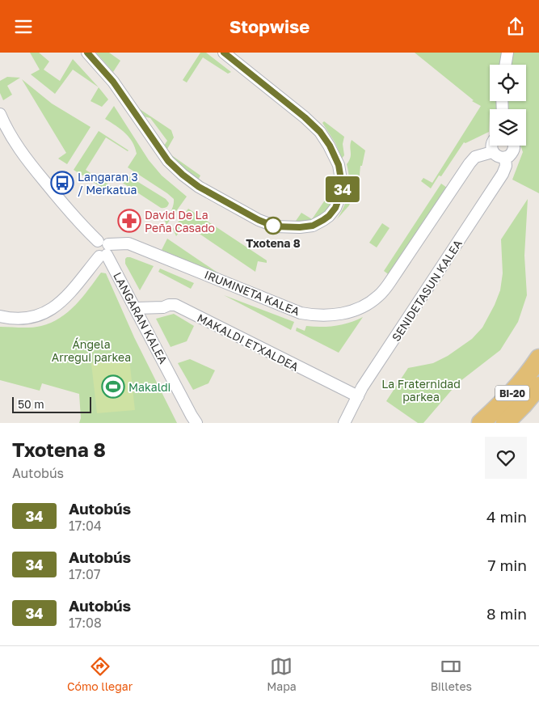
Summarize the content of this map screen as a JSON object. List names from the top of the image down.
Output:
{
  "streets": {
    "main road": ["BI-20"],
    "street": [
      "SENIDETASUN KALEA",
      "IRUMINETA KALEA",
      "LANGARAN KALEA",
      "MAKALDI ETXALDEA"
    ]
  },
  "crossings": [
    ["SENIDETASUN KALEA", "MAKALDI ETXALDEA"],
    ["IRUMINETA KALEA", "LANGARAN KALEA"],
    ["LANGARAN KALEA", "MAKALDI ETXALDEA"]
  ],
  "parks": ["Ángela Arregui parkea", "La Fraternidad parkea"],
  "places": {
    "bus stop": ["Langaran 3 / Merkatua"],
    "pharmacy": ["David De La Peña Casado"],
    "other": ["Txotena 8"],
    "sports": ["Makaldi"]
  },
  "lines": ["bus line 34"],
  "scale_bar": "50 m",
  "page": {
    "header": "Stopwise",
    "on_map": "34",
    "scale": "50 m",
    "heading": ["Txotena 8", "Autobús"],
    "list": [
      {
        "mark": "34",
        "name": "Autobús",
        "note": "17:04",
        "value": "4 min"
      },
      {
        "mark": "34",
        "name": "Autobús",
        "note": "17:07",
        "value": "7 min"
      },
      {
        "mark": "34",
        "name": "Autobús",
        "note": "17:08",
        "value": "8 min"
      }
    ],
    "tabs": ["Cómo llegar", "Mapa", "Billetes"]
  }
}
